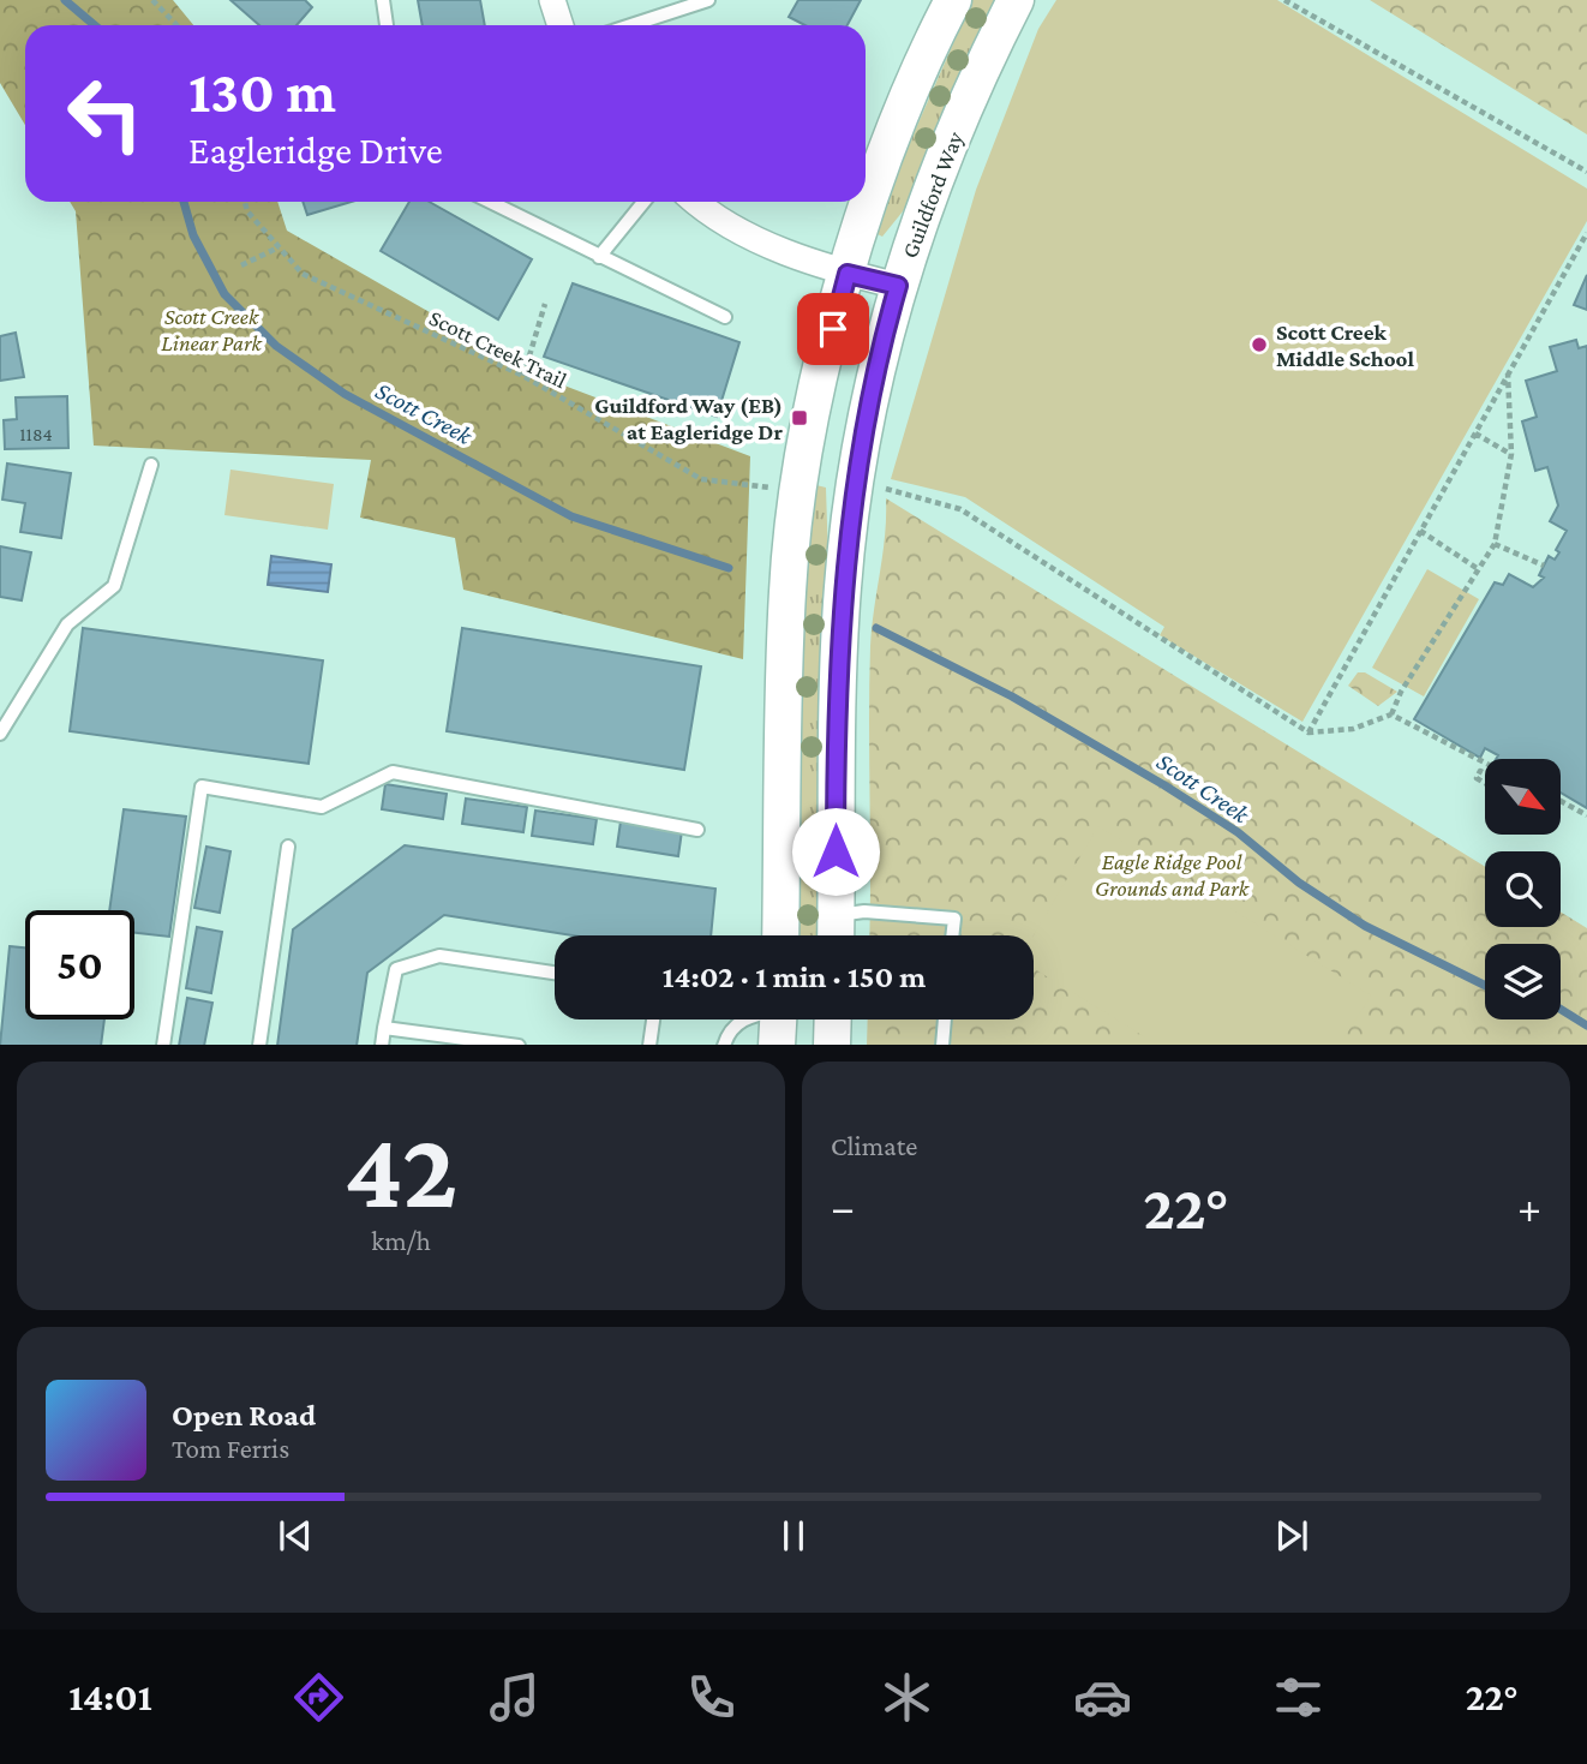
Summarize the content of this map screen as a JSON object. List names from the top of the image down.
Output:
{
  "streets": {
    "main road": ["Guildford Way"],
    "path": ["Scott Creek Trail"]
  },
  "water": ["Scott Creek"],
  "parks": ["Scott Creek Linear Park", "Eagle Ridge Pool Grounds and Park"],
  "places": {
    "other": ["Scott Creek Middle School"],
    "transit": ["Guildford Way (EB) at Eagleridge Dr"]
  },
  "house_numbers": ["1184"],
  "north": "bottom right",
  "page": {
    "turn": ["130 m", "Eagleridge Drive"],
    "limit": "50",
    "trip": "14:02 · 1 min · 150 m",
    "tile": [
      ["42", "km/h"],
      "Climate"
    ],
    "heat": ["−", "22°", "+"],
    "song": ["Open Road", "Tom Ferris"],
    "tabs": ["14:01", "22°"]
  }
}
